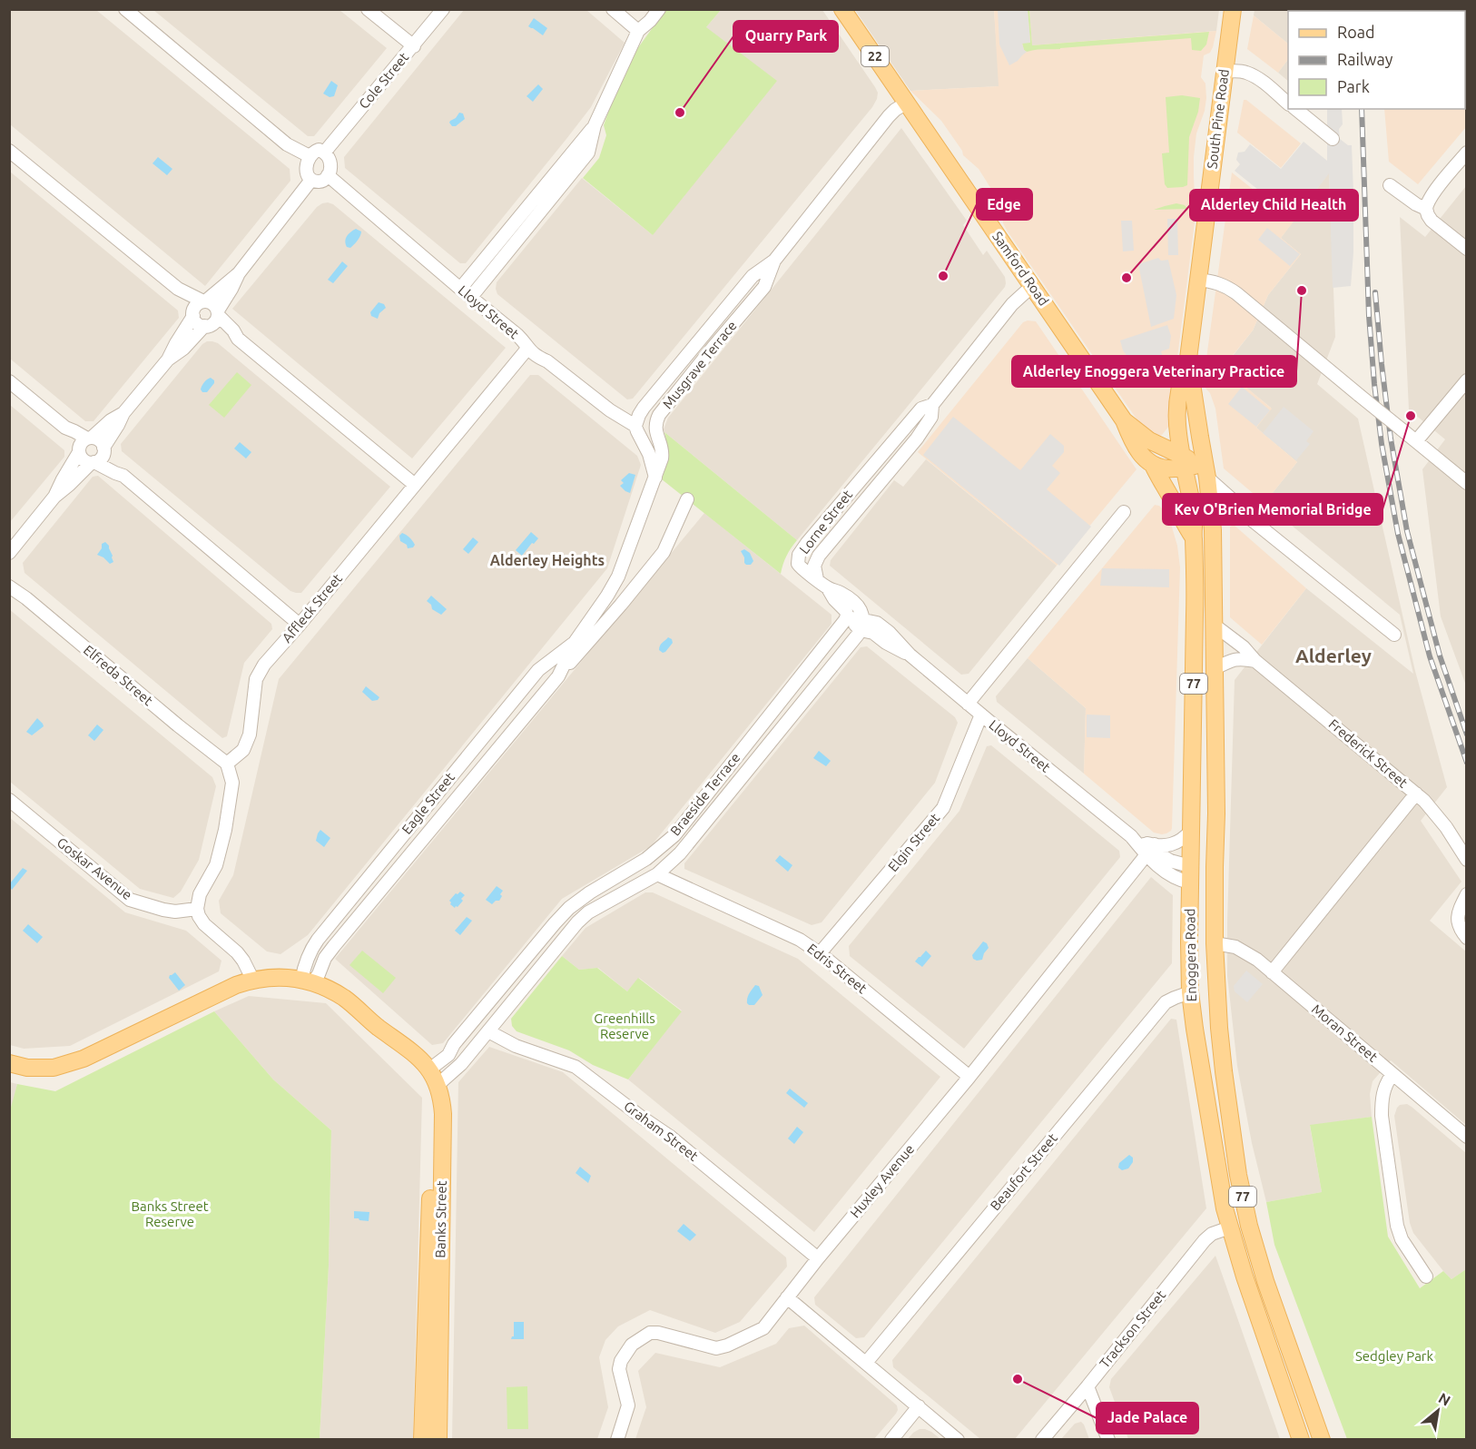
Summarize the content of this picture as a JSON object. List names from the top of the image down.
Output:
{
  "streets": {
    "main road": [
      "22",
      "South Pine Road",
      "Samford Road",
      "77",
      "Enoggera Road",
      "Banks Street"
    ],
    "street": [
      "Cole Street",
      "Lloyd Street",
      "Musgrave Terrace",
      "Lorne Street",
      "Affleck Street",
      "Elfreda Street",
      "Frederick Street",
      "Braeside Terrace",
      "Eagle Street",
      "Elgin Street",
      "Goskar Avenue",
      "Edris Street",
      "Moran Street",
      "Graham Street",
      "Beaufort Street",
      "Huxley Avenue",
      "Trackson Street"
    ]
  },
  "crossings": [
    ["Cole Street", "Lloyd Street"],
    ["South Pine Road", "Samford Road"],
    ["South Pine Road", "Enoggera Road"],
    ["Samford Road", "Musgrave Terrace"],
    ["Samford Road", "Lorne Street"],
    ["Samford Road", "Enoggera Road"],
    ["Lloyd Street", "Musgrave Terrace"],
    ["Lloyd Street", "Affleck Street"],
    ["Lloyd Street", "Braeside Terrace"],
    ["Lloyd Street", "Elgin Street"],
    ["Lloyd Street", "Enoggera Road"],
    ["Lloyd Street", "Huxley Avenue"],
    ["Musgrave Terrace", "Eagle Street"],
    ["Affleck Street", "Elfreda Street"],
    ["Frederick Street", "Enoggera Road"],
    ["Braeside Terrace", "Edris Street"],
    ["Braeside Terrace", "Graham Street"],
    ["Braeside Terrace", "Banks Street"],
    ["Eagle Street", "Banks Street"],
    ["Elgin Street", "Edris Street"],
    ["Enoggera Road", "Moran Street"],
    ["Enoggera Road", "Beaufort Street"],
    ["Enoggera Road", "Trackson Street"],
    ["Edris Street", "Huxley Avenue"],
    ["Graham Street", "Huxley Avenue"]
  ],
  "districts": ["Alderley Heights", "Alderley"],
  "parks": ["Greenhills Reserve", "Banks Street Reserve", "Sedgley Park"],
  "places": [
    "Quarry Park",
    "Edge",
    "Alderley Child Health",
    "Alderley Enoggera Veterinary Practice",
    "Kev O'Brien Memorial Bridge",
    "Jade Palace"
  ],
  "legend": ["Road", "Railway", "Park"],
  "north": "top right"
}
